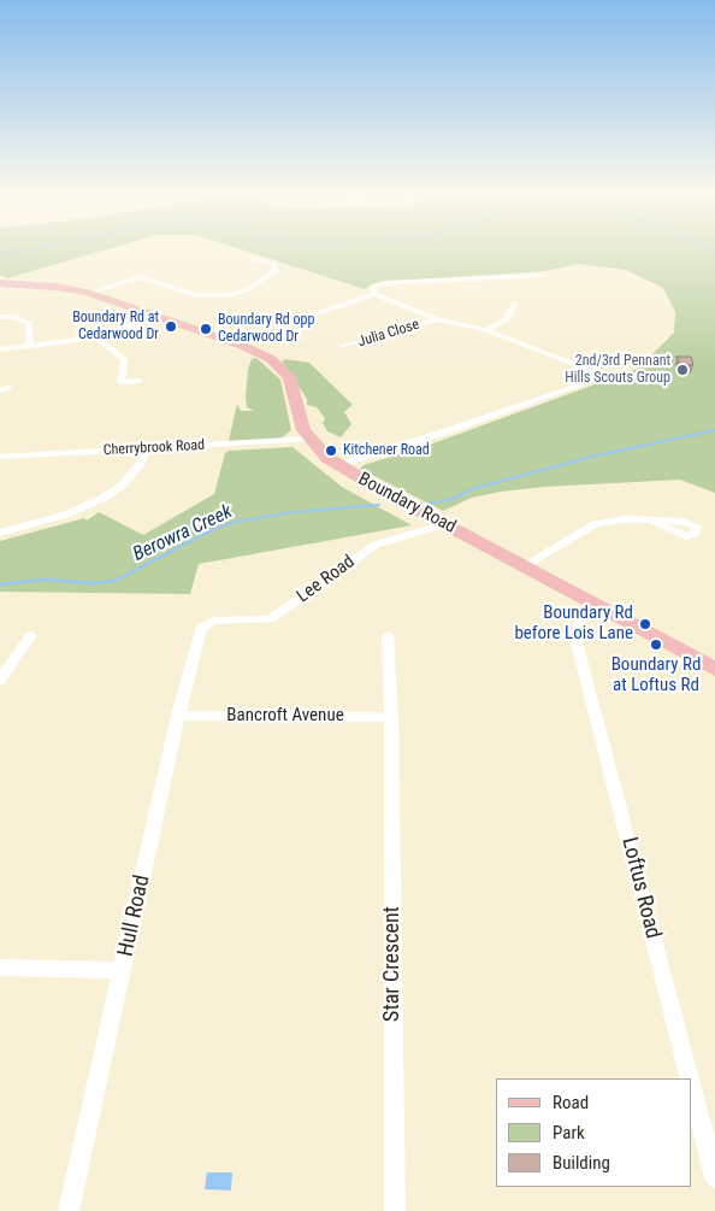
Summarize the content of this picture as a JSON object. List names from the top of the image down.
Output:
{
  "streets": {
    "main road": ["Boundary Road"],
    "street": [
      "Julia Close",
      "Cherrybrook Road",
      "Lee Road",
      "Bancroft Avenue",
      "Loftus Road",
      "Hull Road",
      "Star Crescent"
    ]
  },
  "crossings": [
    ["Cherrybrook Road", "Boundary Road"],
    ["Boundary Road", "Lee Road"],
    ["Boundary Road", "Loftus Road"],
    ["Lee Road", "Hull Road"],
    ["Bancroft Avenue", "Hull Road"],
    ["Bancroft Avenue", "Star Crescent"]
  ],
  "water": ["Berowra Creek"],
  "places": [
    "Boundary Rd at Cedarwood Dr",
    "Boundary Rd opp Cedarwood Dr",
    "2nd/3rd Pennant Hills Scouts Group",
    "Kitchener Road",
    "Boundary Rd before Lois Lane",
    "Boundary Rd at Loftus Rd"
  ],
  "legend": ["Road", "Park", "Building"]
}
